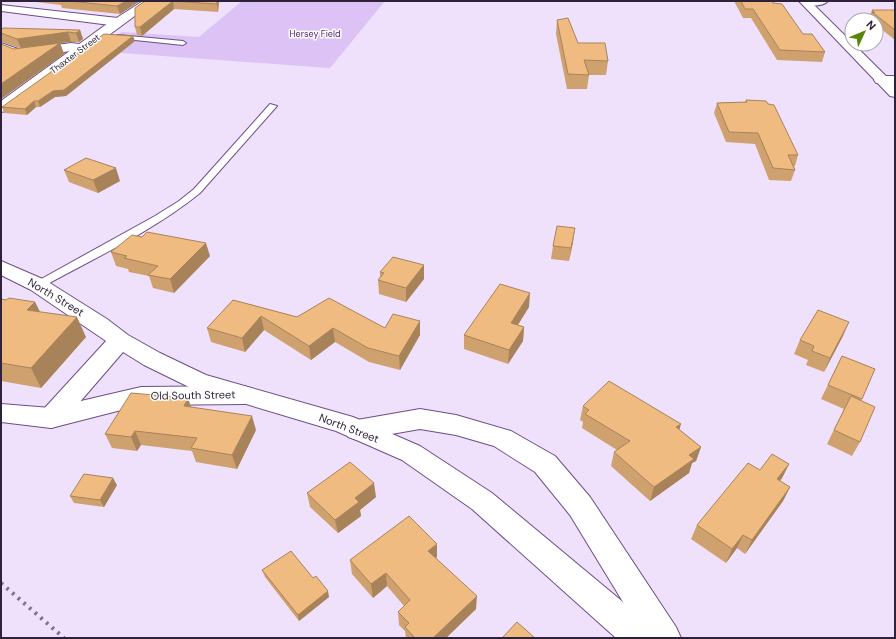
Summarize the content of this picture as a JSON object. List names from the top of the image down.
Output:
{
  "streets": {
    "street": ["Thaxter Street", "North Street", "Old South Street"]
  },
  "crossings": [
    ["North Street", "Old South Street"]
  ],
  "parks": ["Hersey Field"],
  "north": "top right"
}
